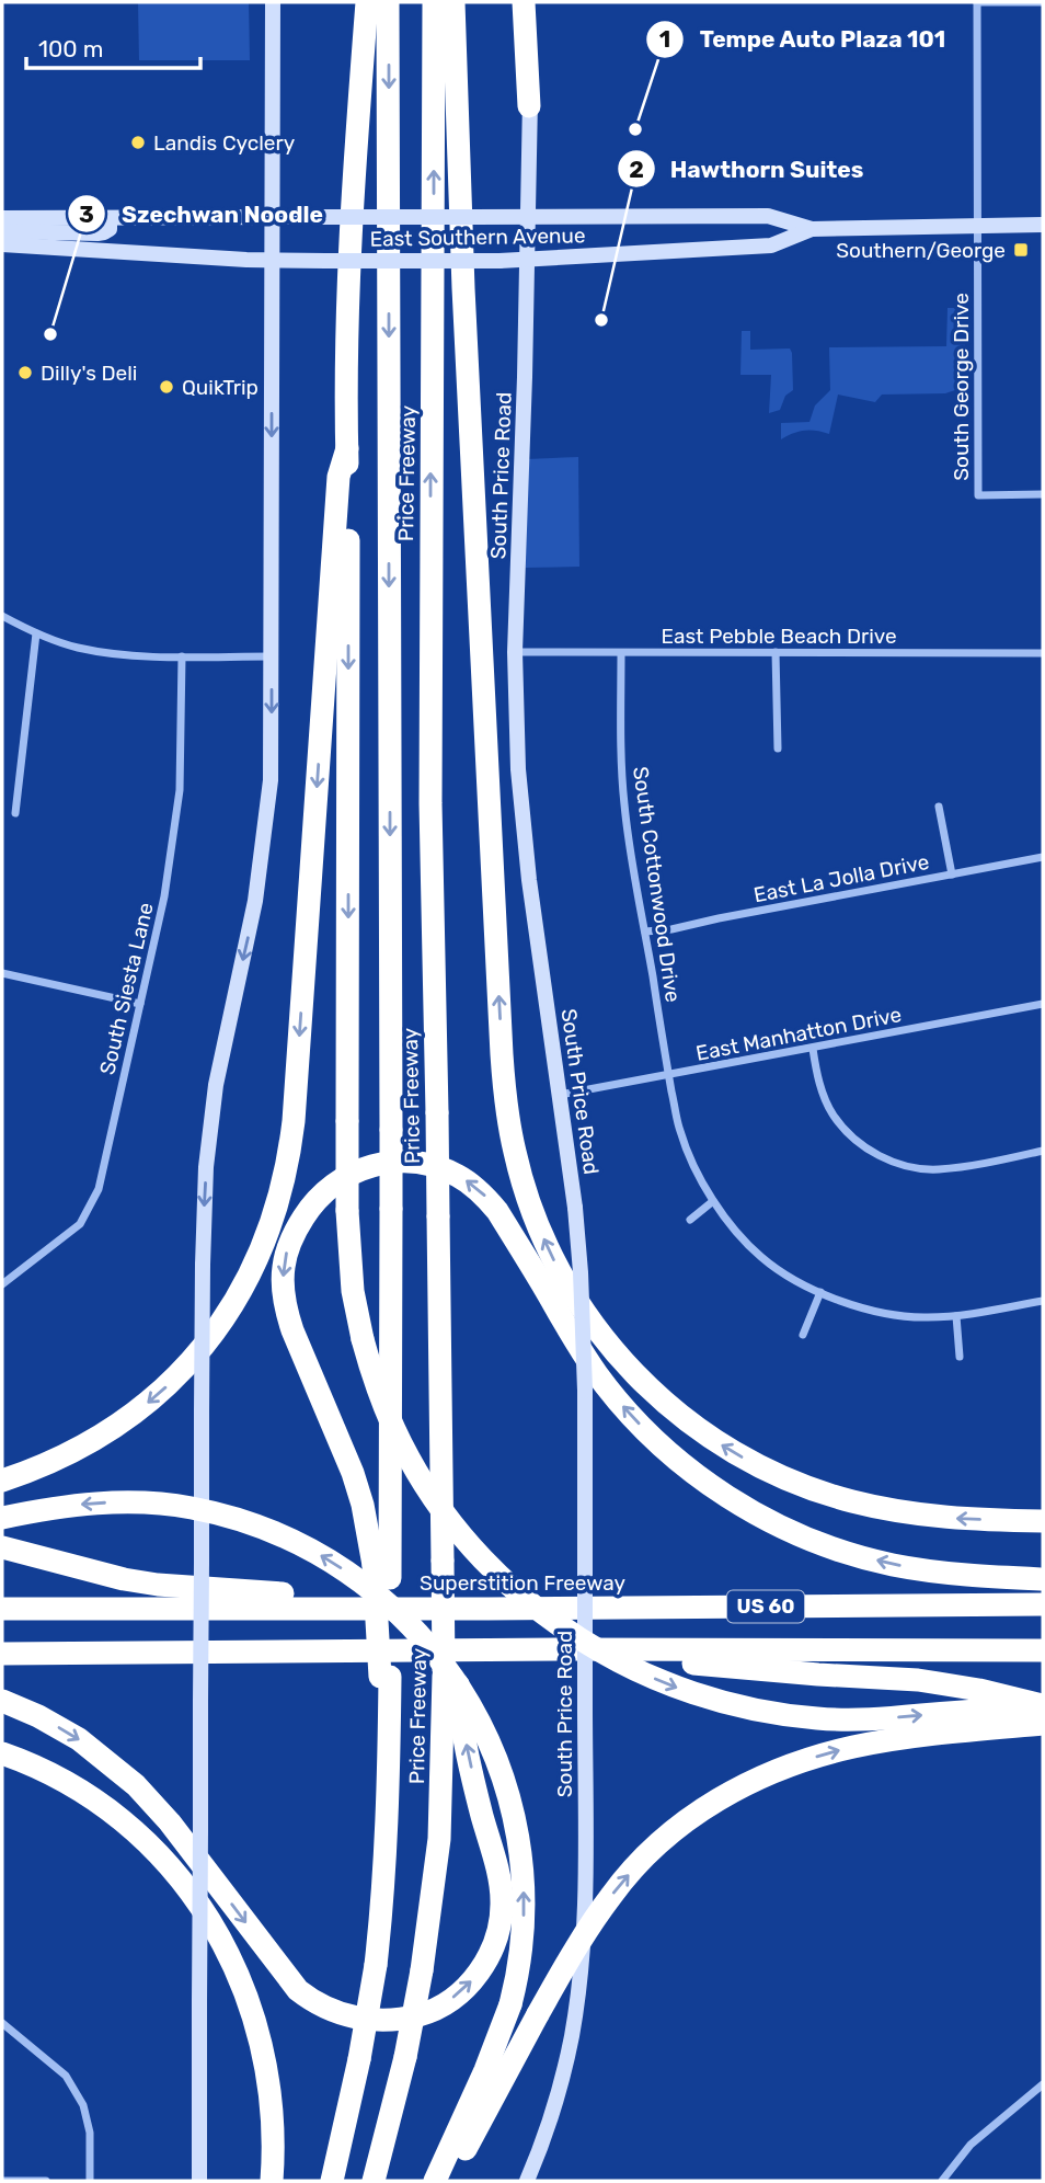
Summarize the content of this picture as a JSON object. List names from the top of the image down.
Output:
{
  "streets": {
    "highway": ["Price Freeway", "Superstition Freeway", "US 60"],
    "main road": ["East Southern Avenue", "South Price Road"],
    "street": [
      "South George Drive",
      "East Pebble Beach Drive",
      "East La Jolla Drive",
      "South Cottonwood Drive",
      "South Siesta Lane",
      "East Manhatton Drive"
    ]
  },
  "crossings": [
    ["East Southern Avenue", "South George Drive"],
    ["East Southern Avenue", "South Price Road"],
    ["South Price Road", "East Pebble Beach Drive"],
    ["South Price Road", "East Manhatton Drive"],
    ["East Pebble Beach Drive", "South Cottonwood Drive"],
    ["East La Jolla Drive", "South Cottonwood Drive"],
    ["South Cottonwood Drive", "East Manhatton Drive"]
  ],
  "places": {
    "other": [
      "Tempe Auto Plaza 101",
      "Landis Cyclery",
      "Hawthorn Suites",
      "Szechwan Noodle",
      "Dilly's Deli",
      "QuikTrip"
    ],
    "transit": ["Southern/George"]
  },
  "scale_bar": "100 m"
}
